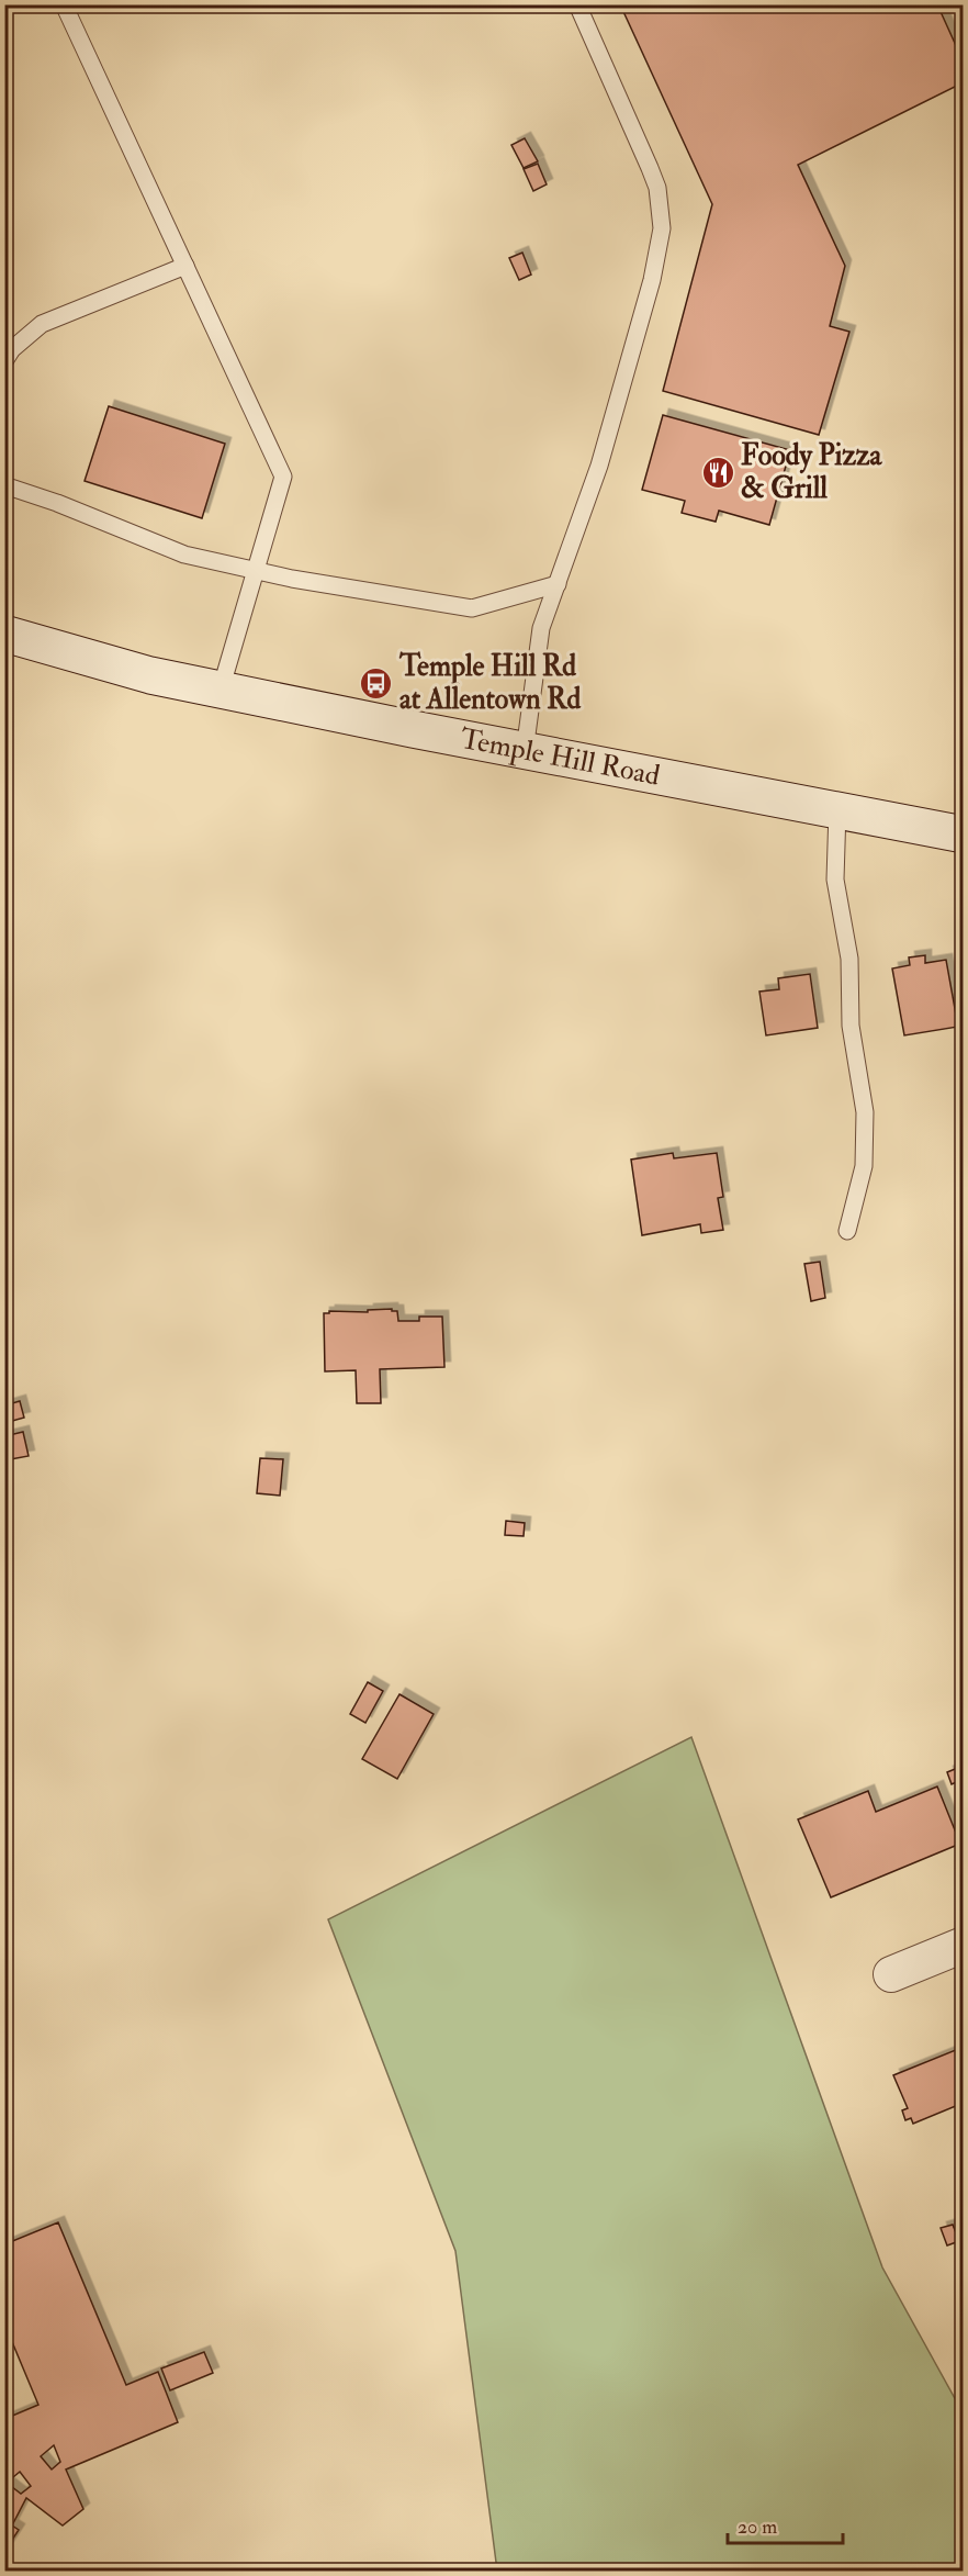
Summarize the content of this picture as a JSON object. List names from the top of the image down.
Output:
{
  "streets": {
    "main road": ["Temple Hill Road"]
  },
  "places": {
    "restaurant": ["Foody Pizza & Grill"],
    "bus stop": ["Temple Hill Rd at Allentown Rd"]
  },
  "scale_bar": "20 m"
}
